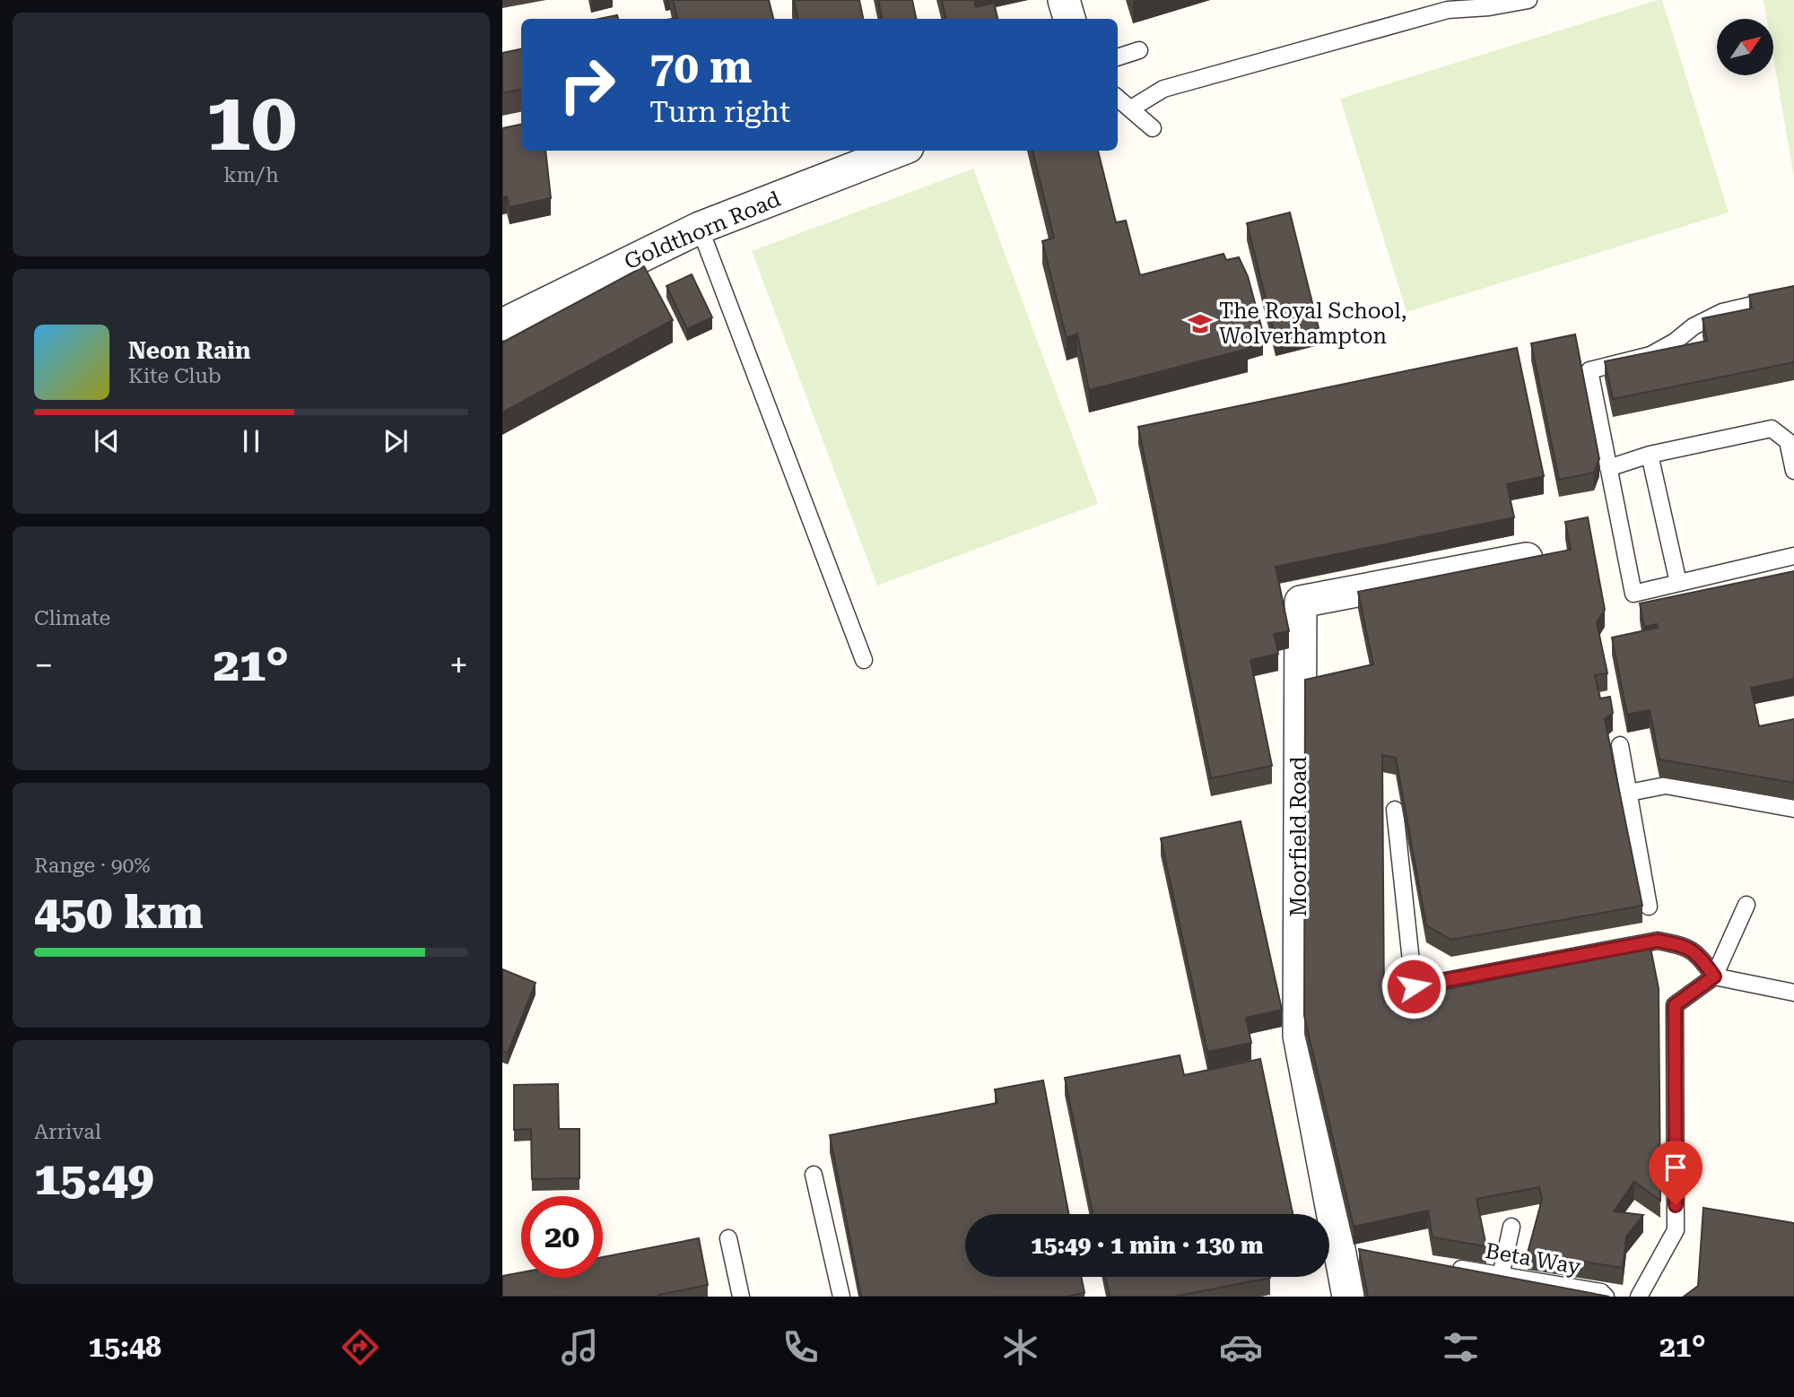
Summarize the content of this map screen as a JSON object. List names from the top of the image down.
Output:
{
  "streets": {
    "street": ["Goldthorn Road", "Moorfield Road"],
    "lane": ["Beta Way"]
  },
  "places": {
    "school or university": ["The Royal School, Wolverhampton"]
  },
  "north": "top right",
  "page": {
    "tile": [
      ["10", "km/h"],
      "Climate",
      ["Range · 90%", "450 km"],
      ["Arrival", "15:49"]
    ],
    "turn": ["70 m", "Turn right"],
    "song": ["Neon Rain", "Kite Club"],
    "heat": ["−", "21°", "+"],
    "limit": "20",
    "trip": "15:49 · 1 min · 130 m",
    "tabs": ["15:48", "21°"]
  }
}
